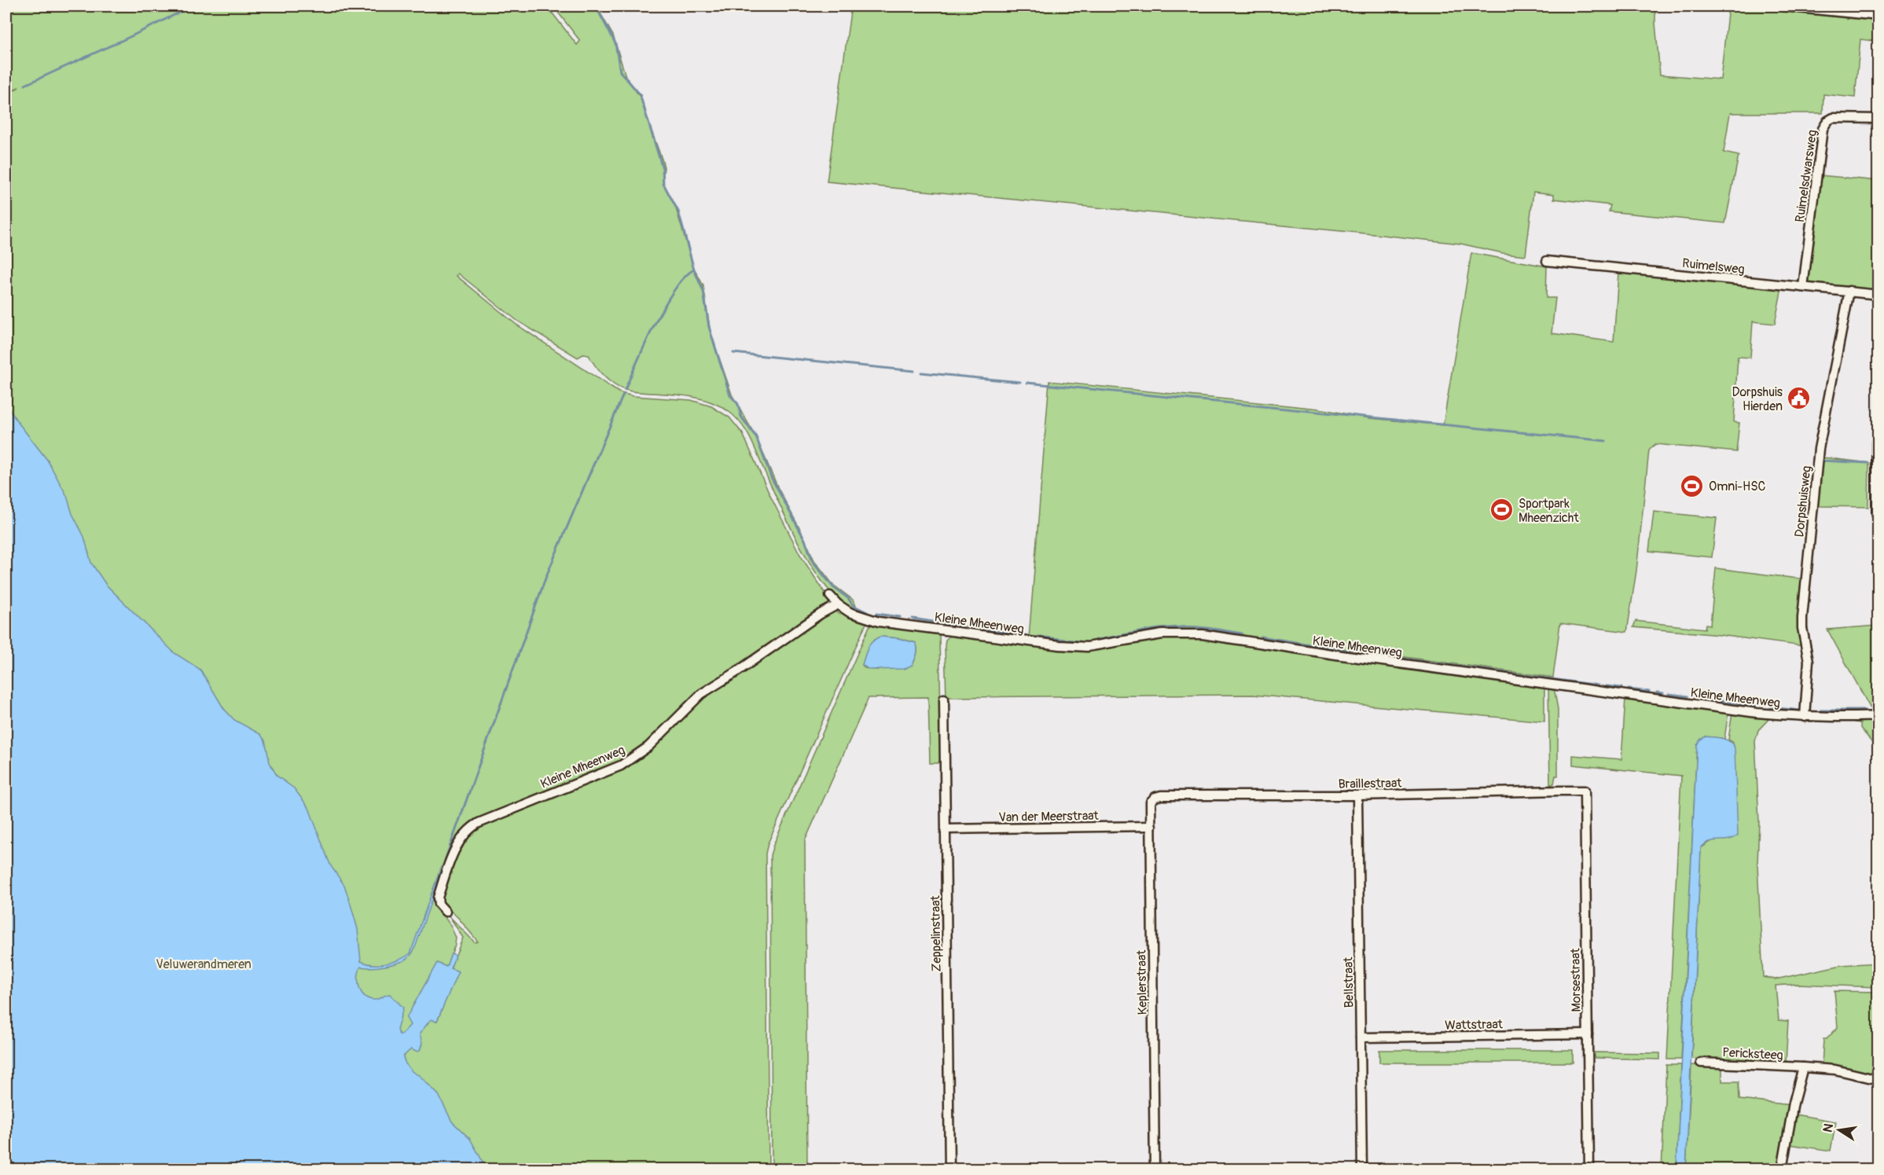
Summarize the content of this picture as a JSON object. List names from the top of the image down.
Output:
{
  "streets": {
    "street": [
      "Ruimelsdwarsweg",
      "Ruimelsweg",
      "Dorpshuisweg",
      "Kleine Mheenweg",
      "Braillestraat",
      "Van der Meerstraat",
      "Zeppelinstraat",
      "Morsestraat",
      "Keplerstraat",
      "Bellstraat",
      "Wattstraat",
      "Pericksteeg"
    ]
  },
  "crossings": [
    ["Ruimelsdwarsweg", "Ruimelsweg"],
    ["Ruimelsweg", "Dorpshuisweg"],
    ["Dorpshuisweg", "Kleine Mheenweg"],
    ["Braillestraat", "Morsestraat"],
    ["Braillestraat", "Keplerstraat"],
    ["Braillestraat", "Bellstraat"],
    ["Van der Meerstraat", "Zeppelinstraat"],
    ["Van der Meerstraat", "Keplerstraat"],
    ["Morsestraat", "Wattstraat"],
    ["Bellstraat", "Wattstraat"]
  ],
  "parks": ["Veluwerandmeren"],
  "places": {
    "public building": ["Dorpshuis Hierden"],
    "sports": ["Omni-HSC", "Sportpark Mheenzicht"]
  },
  "north": "left"
}
